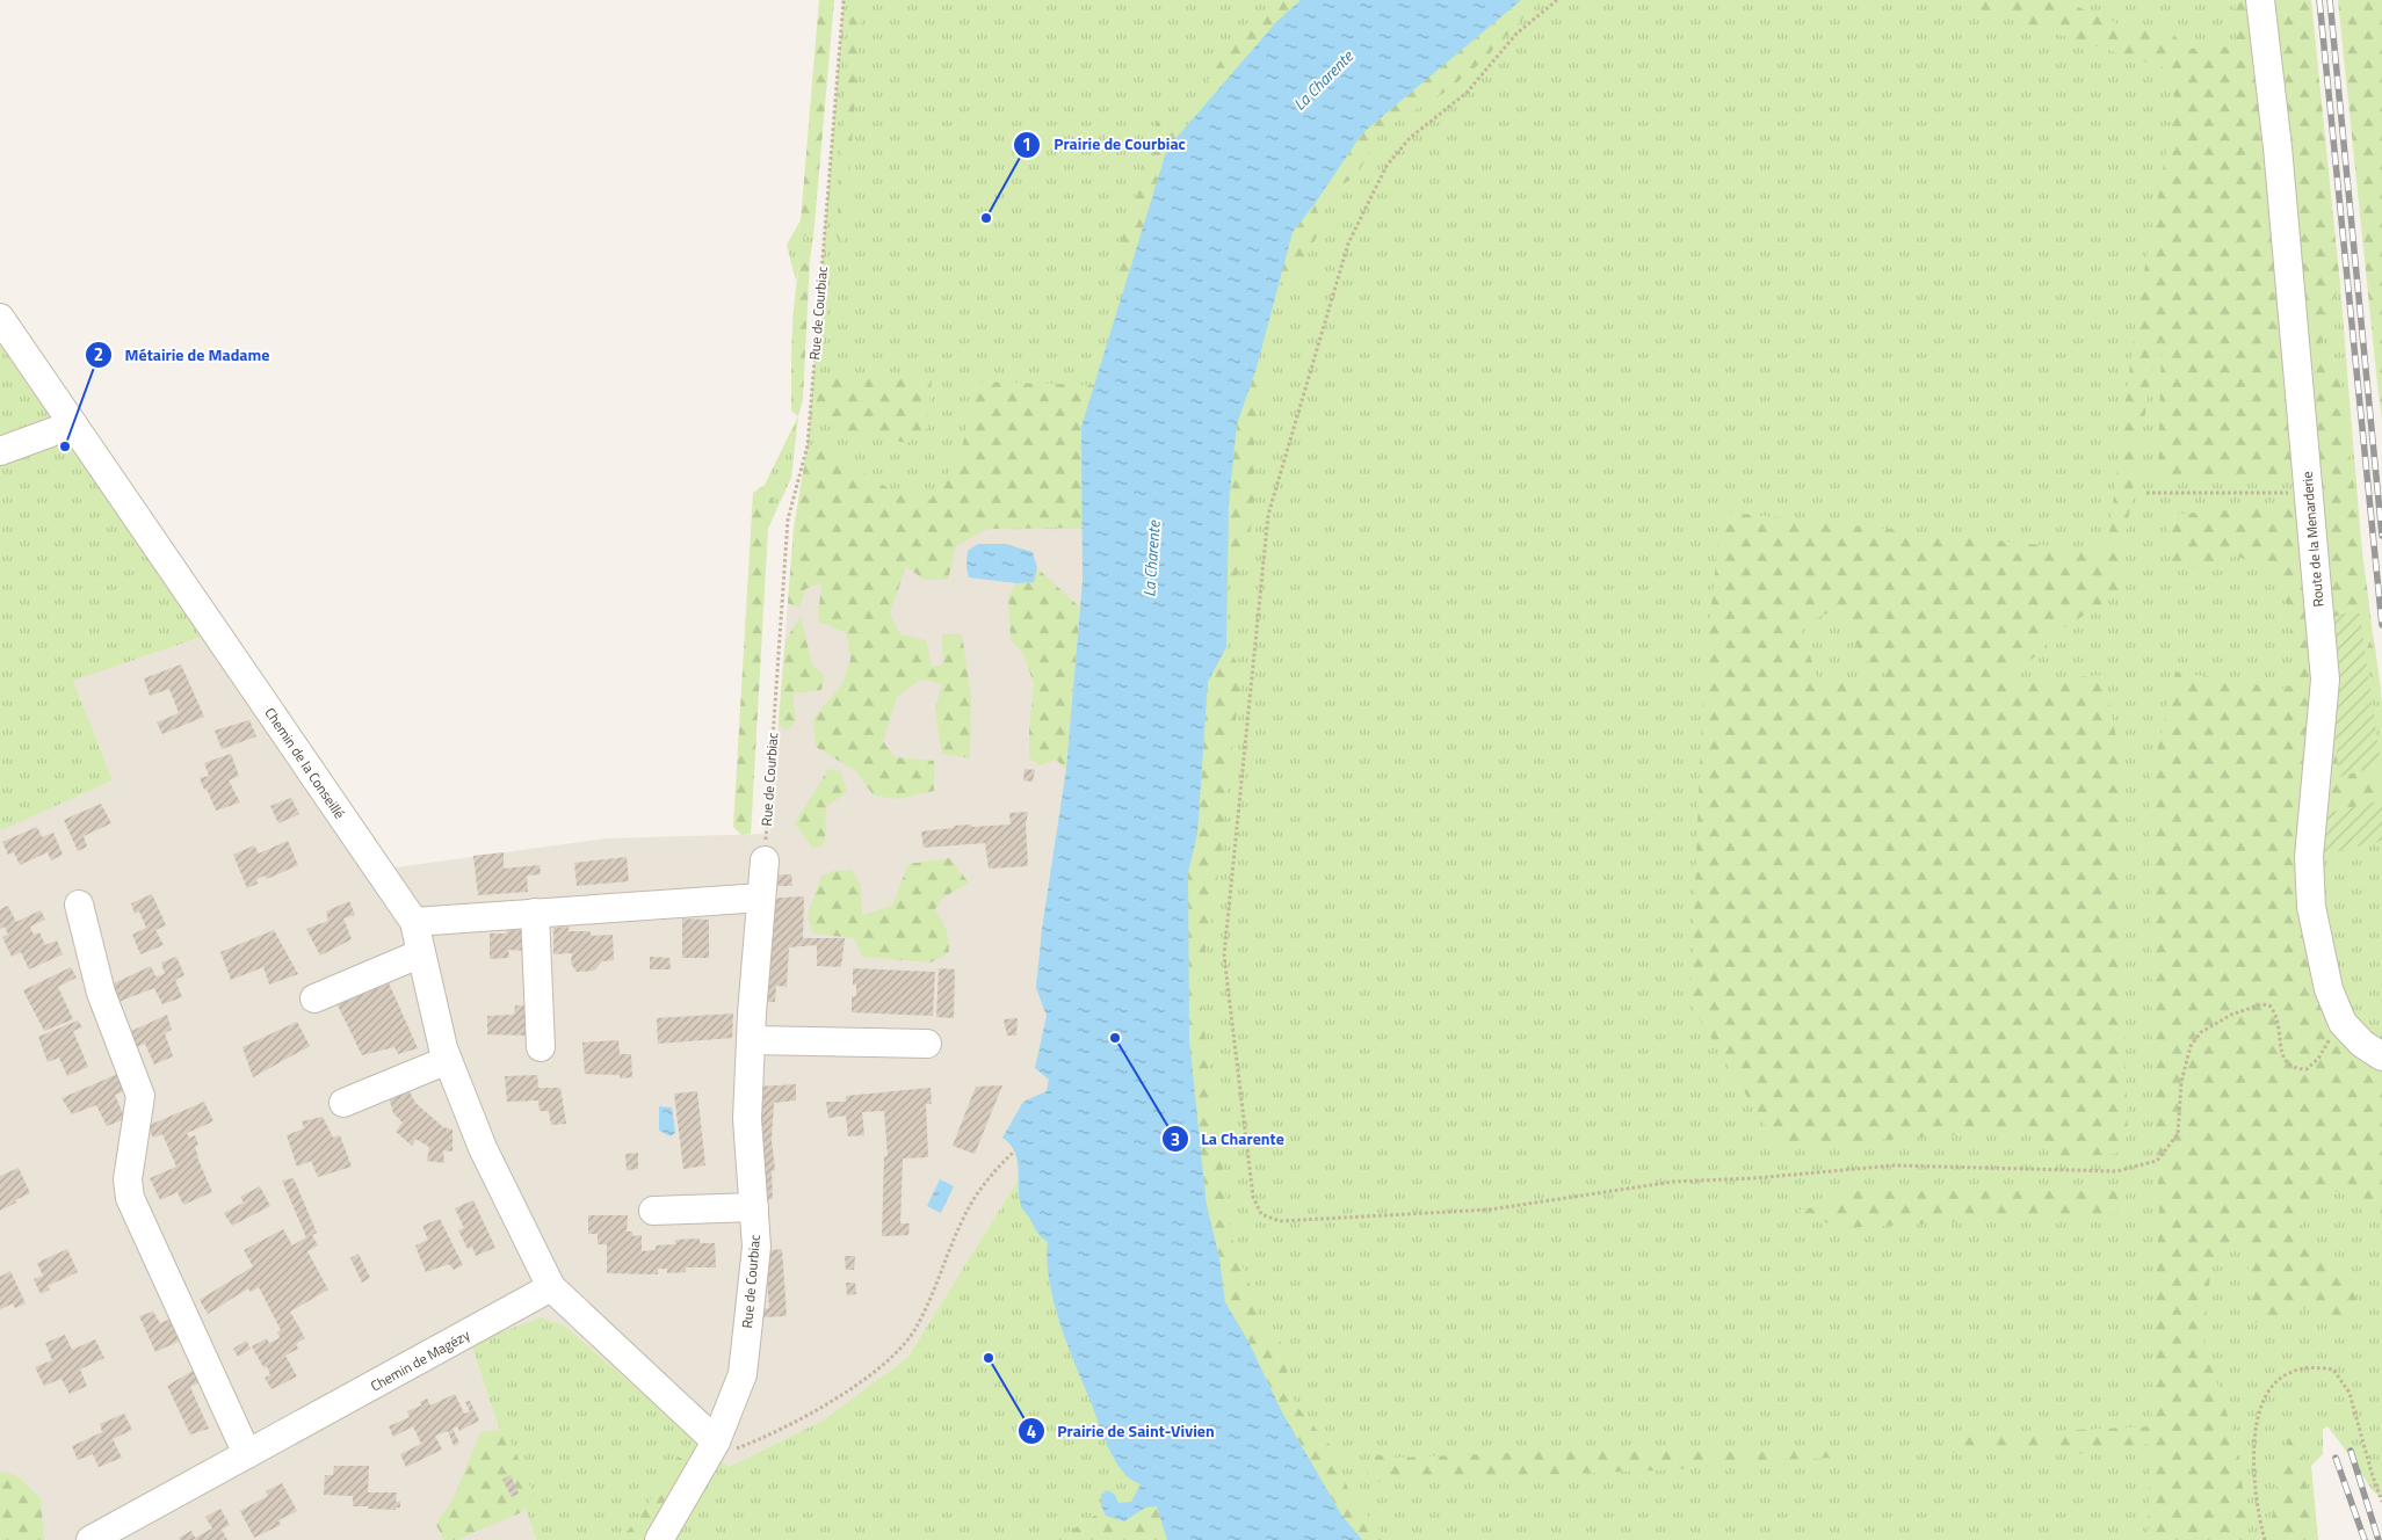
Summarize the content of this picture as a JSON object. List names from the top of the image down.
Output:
{
  "streets": {
    "street": [
      "Rue de Courbiac",
      "Route de la Menarderie",
      "Chemin de la Conseillé",
      "Chemin de Magézy"
    ]
  },
  "water": ["La Charente"],
  "places": [
    "Prairie de Courbiac",
    "Métairie de Madame",
    "La Charente",
    "Prairie de Saint-Vivien"
  ]
}
